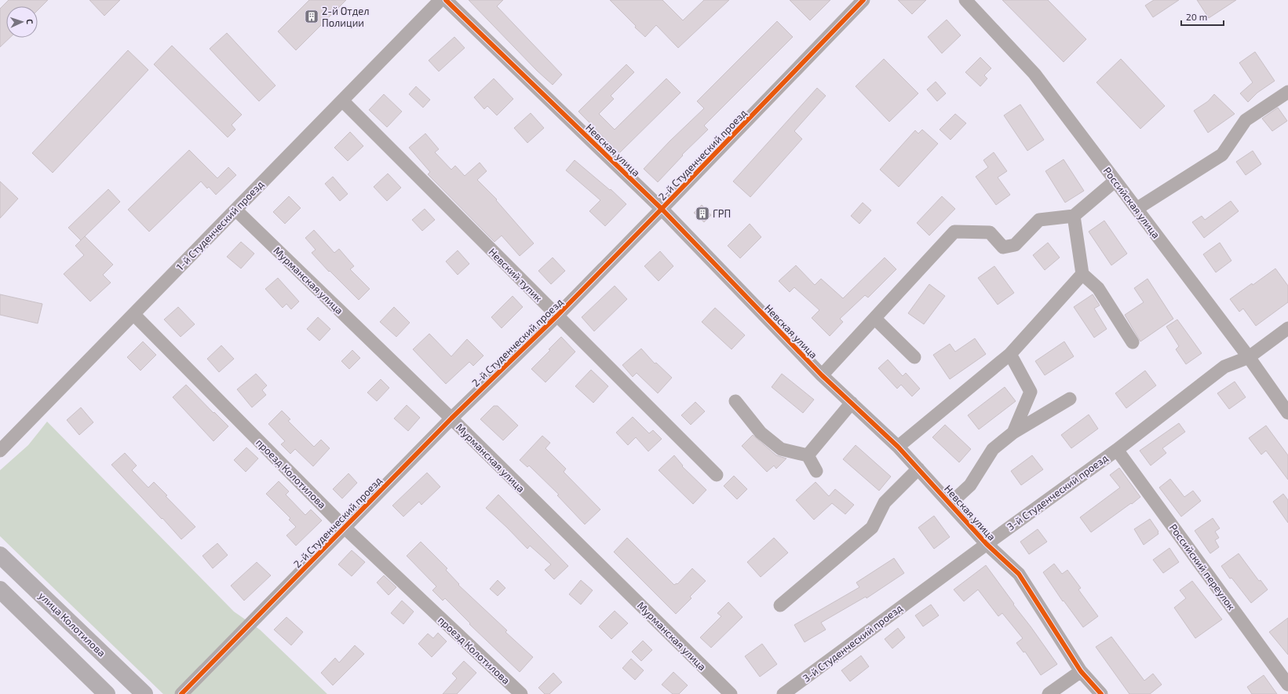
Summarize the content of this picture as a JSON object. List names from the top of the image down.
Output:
{
  "streets": {
    "main road": ["улица Колотилова"],
    "street": [
      "Невская улица",
      "2-й Студенческий проезд",
      "Российская улица",
      "1-й Студенческий проезд",
      "Невский тупик",
      "Мурманская улица",
      "проезд Колотилова",
      "3-й Студенческий проезд",
      "Российский переулок"
    ]
  },
  "crossings": [
    ["Невская улица", "2-й Студенческий проезд"],
    ["Невская улица", "3-й Студенческий проезд"],
    ["2-й Студенческий проезд", "Невский тупик"],
    ["2-й Студенческий проезд", "Мурманская улица"],
    ["2-й Студенческий проезд", "проезд Колотилова"],
    ["Российская улица", "3-й Студенческий проезд"],
    ["1-й Студенческий проезд", "Невский тупик"],
    ["1-й Студенческий проезд", "Мурманская улица"],
    ["1-й Студенческий проезд", "проезд Колотилова"],
    ["3-й Студенческий проезд", "Российский переулок"]
  ],
  "places": {
    "building": ["2-й Отдел Полиции", "ГРП"]
  },
  "scale_bar": "20 m",
  "north": "right"
}
